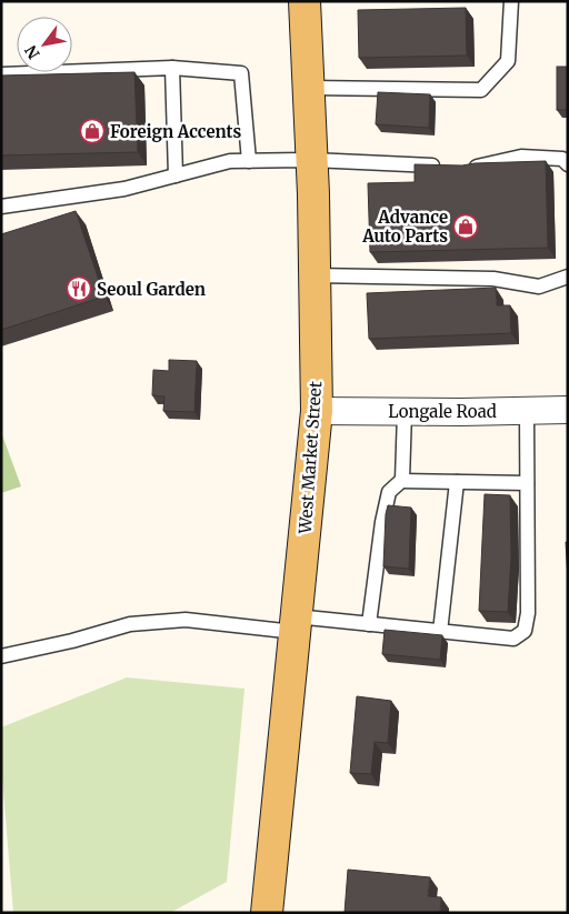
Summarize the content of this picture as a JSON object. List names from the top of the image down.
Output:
{
  "streets": {
    "main road": ["West Market Street"],
    "street": ["Longale Road"]
  },
  "crossings": [
    ["Longale Road", "West Market Street"]
  ],
  "places": {
    "shop": ["Foreign Accents", "Advance Auto Parts"],
    "restaurant": ["Seoul Garden"]
  },
  "north": "bottom left"
}
